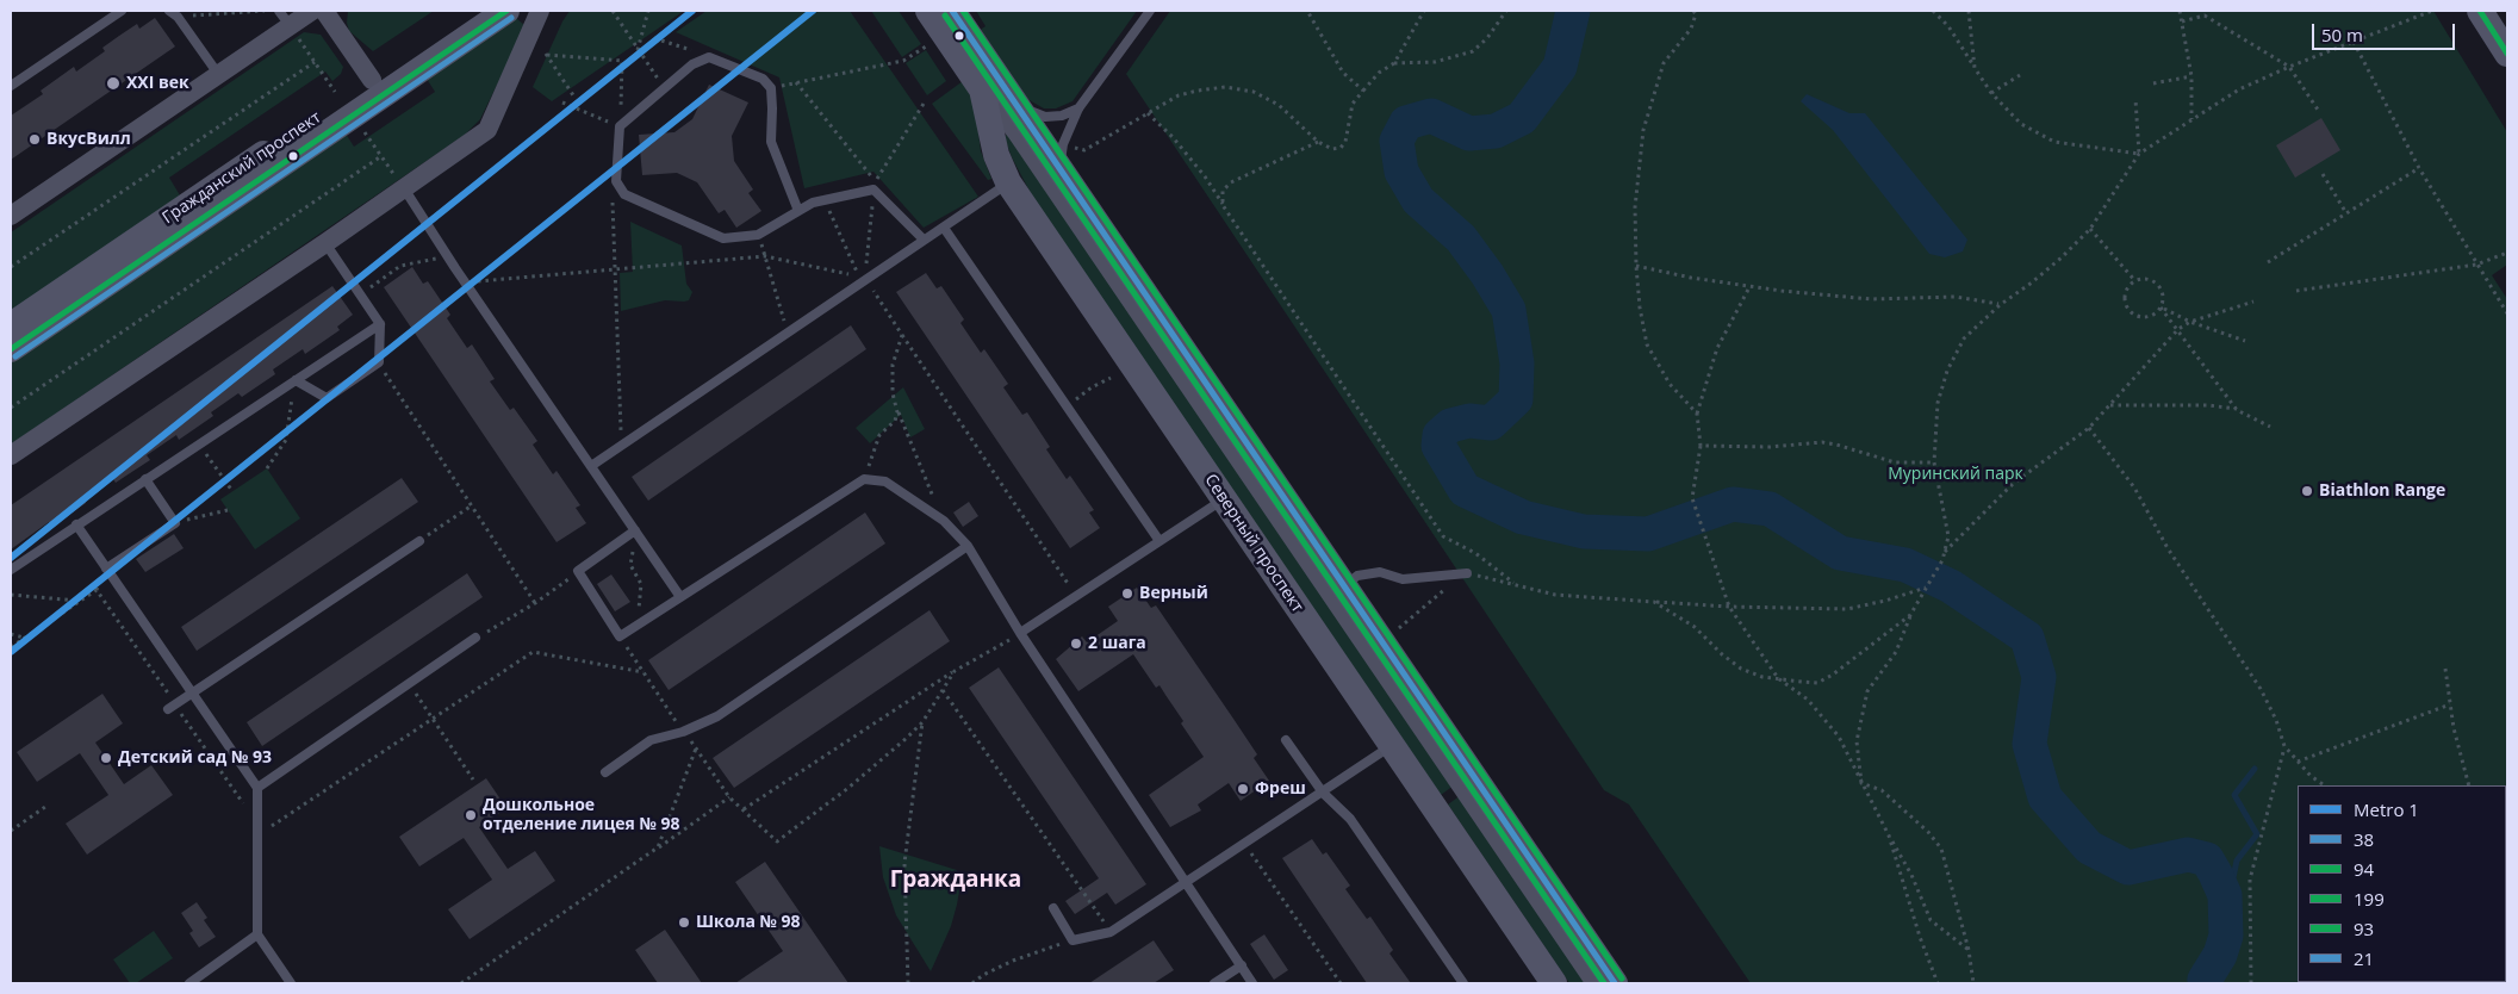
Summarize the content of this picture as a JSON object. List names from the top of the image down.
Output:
{
  "streets": {
    "main road": ["Гражданский проспект", "Северный проспект"]
  },
  "districts": ["Гражданка"],
  "parks": ["Муринский парк"],
  "places": [
    "XXI век",
    "ВкусВилл",
    "Biathlon Range",
    "Верный",
    "2 шага",
    "Детский сад № 93",
    "Фреш",
    "Дошкольное отделение лицея № 98",
    "Школа № 98"
  ],
  "lines": [
    "metro line 1",
    "transit line 38",
    "transit line 199",
    "transit line 93",
    "transit line 94",
    "transit line 21"
  ],
  "legend": [
    "Metro 1",
    "38",
    "94",
    "199",
    "93",
    "21"
  ],
  "scale_bar": "50 m"
}
